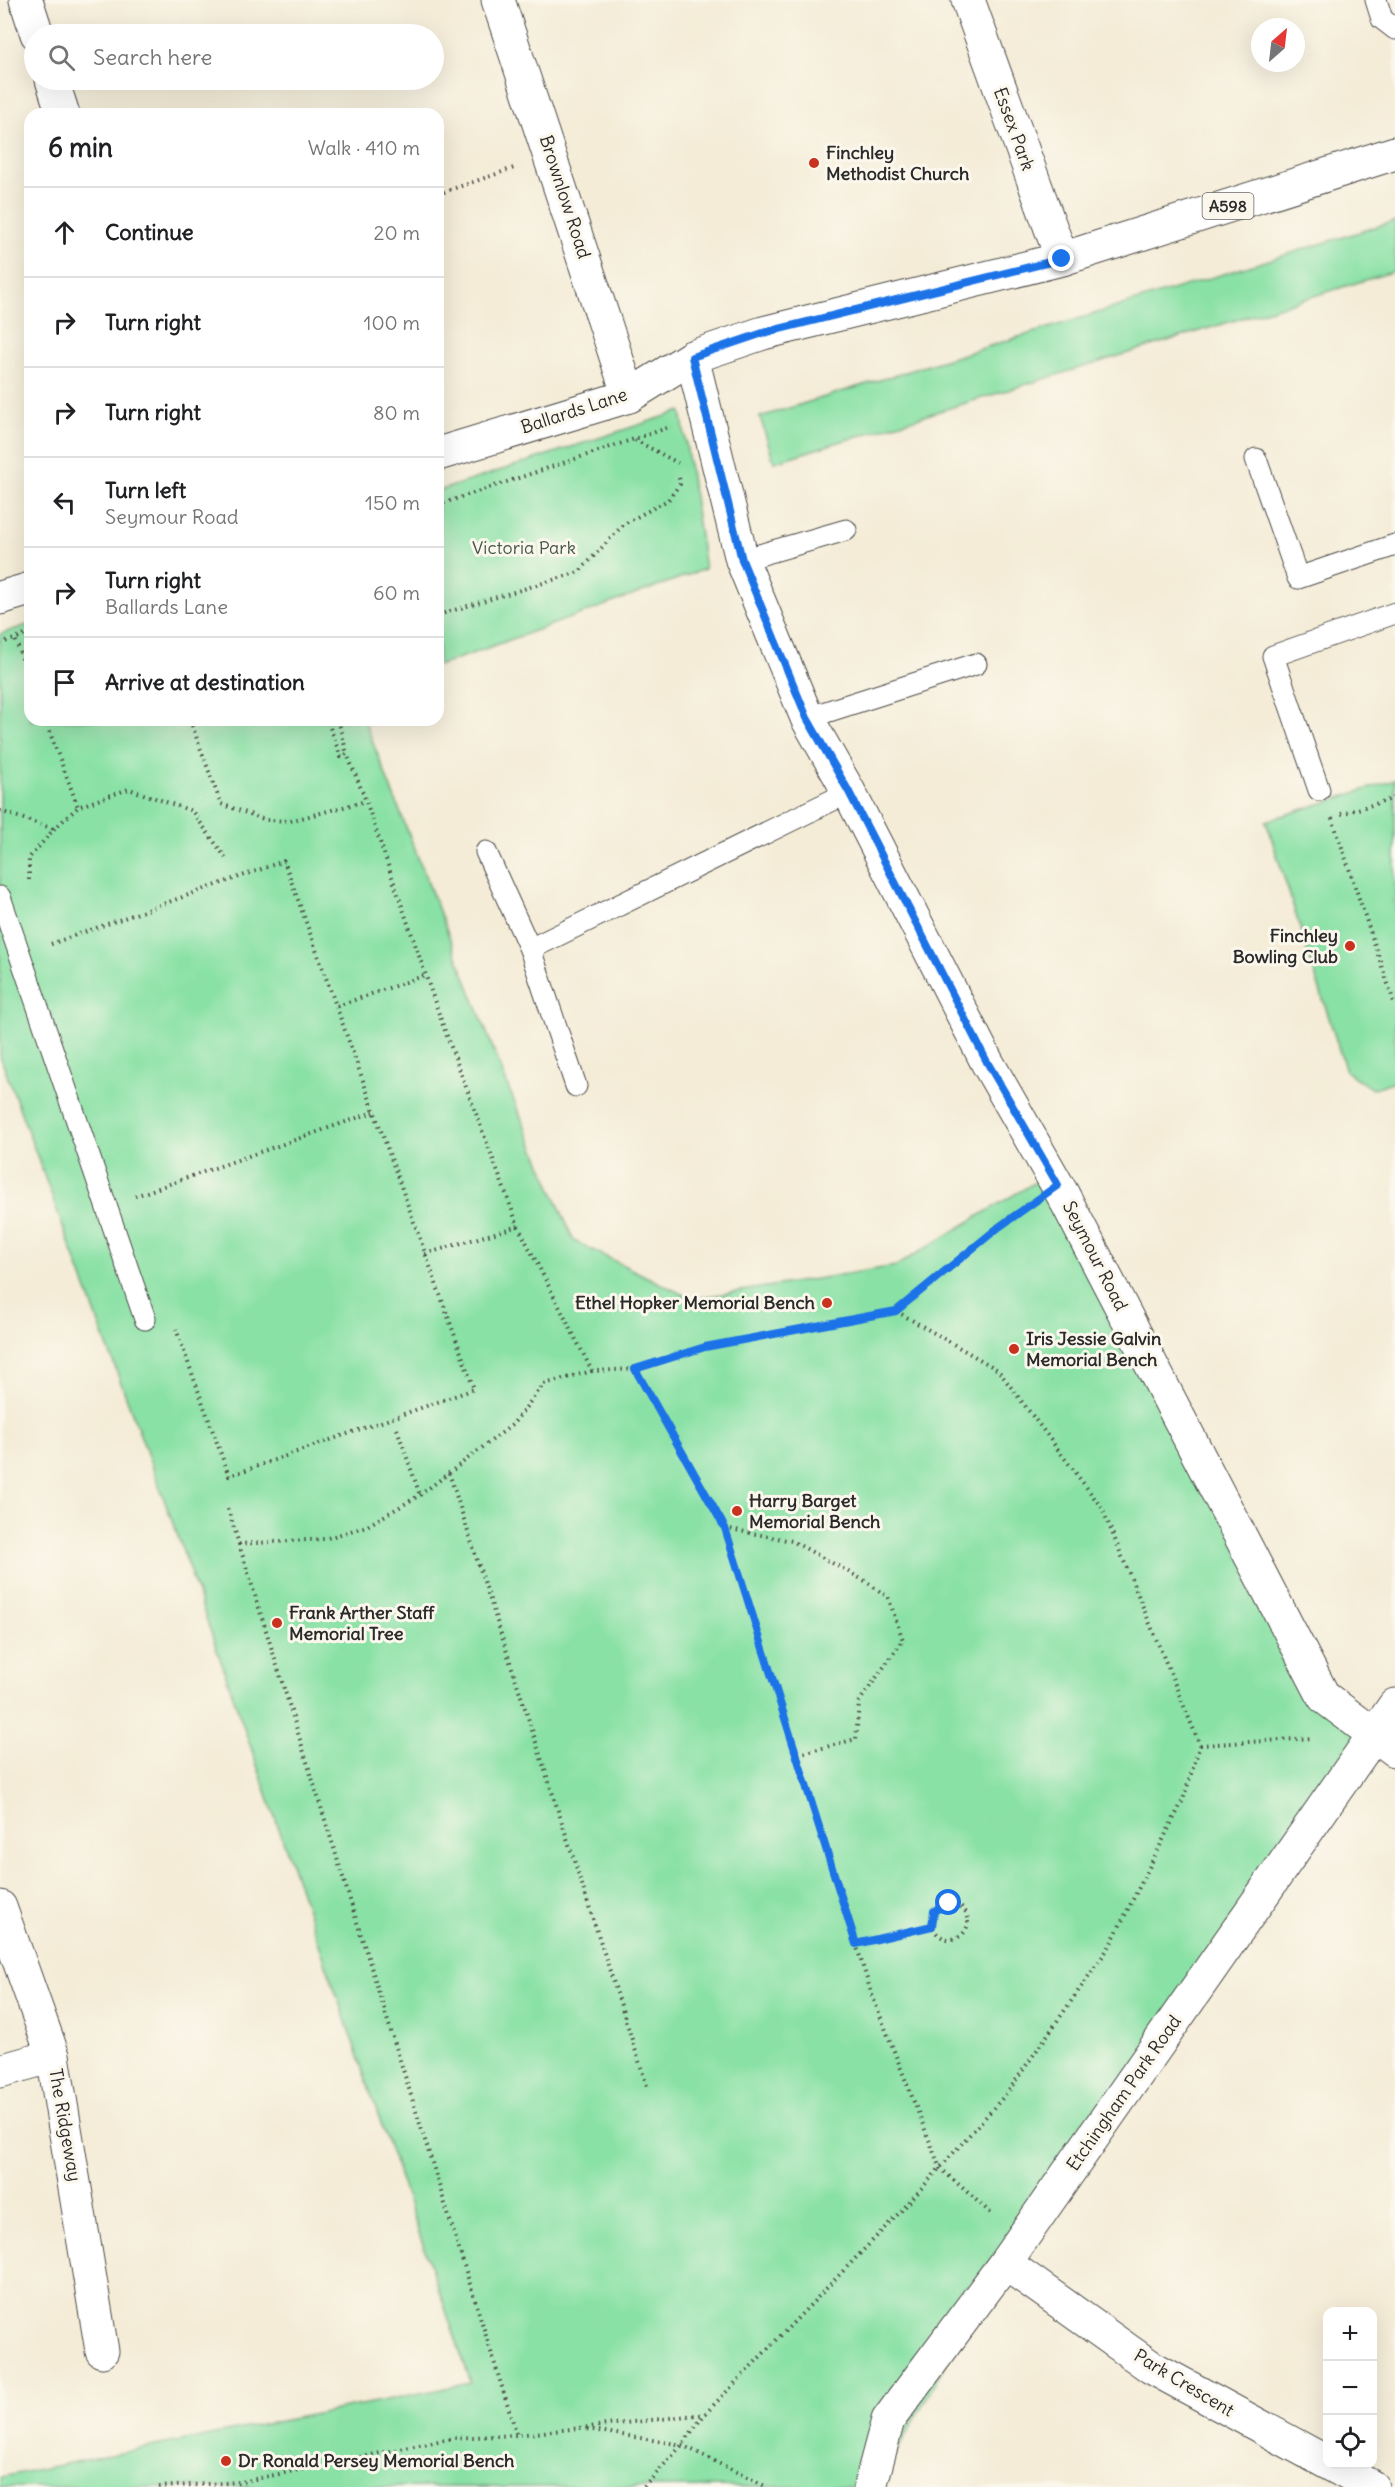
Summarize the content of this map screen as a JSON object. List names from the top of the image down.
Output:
{
  "streets": {
    "street": [
      "Essex Park",
      "Brownlow Road",
      "A598",
      "Ballards Lane",
      "Seymour Road",
      "Etchingham Park Road",
      "The Ridgeway",
      "Park Crescent"
    ]
  },
  "crossings": [
    ["Essex Park", "Ballards Lane"],
    ["Brownlow Road", "Ballards Lane"],
    ["Ballards Lane", "Seymour Road"],
    ["Seymour Road", "Etchingham Park Road"],
    ["Etchingham Park Road", "Park Crescent"]
  ],
  "parks": ["Victoria Park"],
  "places": [
    "Finchley Methodist Church",
    "Finchley Bowling Club",
    "Ethel Hopker Memorial Bench",
    "Iris Jessie Galvin Memorial Bench",
    "Harry Barget Memorial Bench",
    "Frank Arther Staff Memorial Tree",
    "Dr Ronald Persey Memorial Bench"
  ],
  "north": "top right",
  "page": {
    "search": "Search here",
    "heading": ["6 min", "Walk · 410 m"],
    "list": [
      ["Continue", "20 m"],
      ["Turn right", "100 m"],
      ["Turn right", "80 m"],
      ["Turn left", "Seymour Road", "150 m"],
      ["Turn right", "Ballards Lane", "60 m"],
      "Arrive at destination"
    ],
    "map_buttons": ["+", "−"]
  }
}
